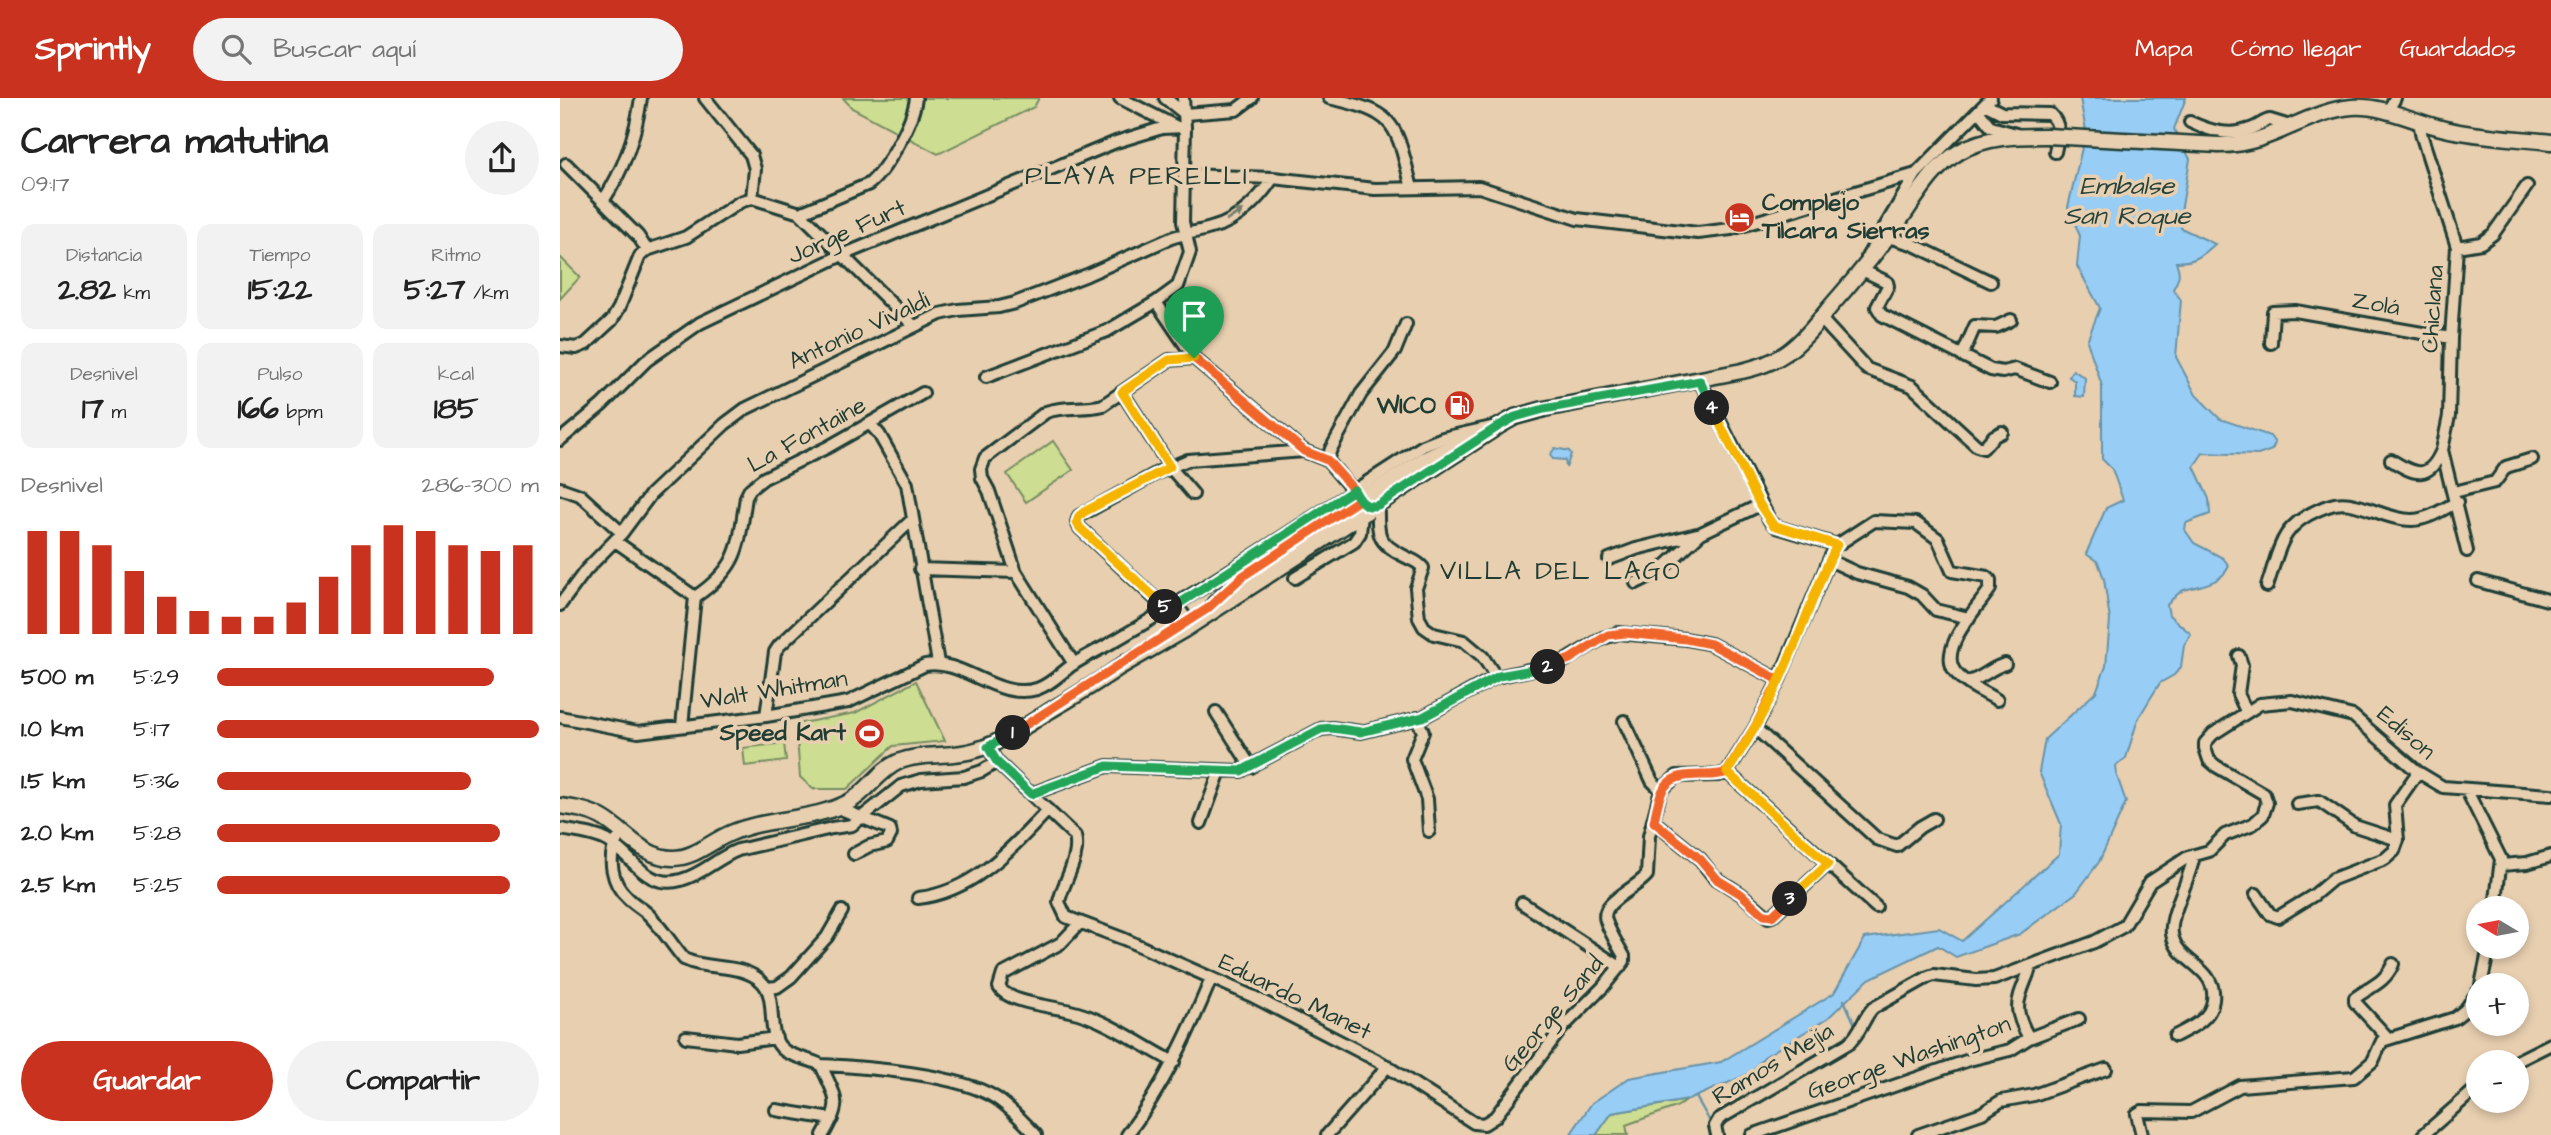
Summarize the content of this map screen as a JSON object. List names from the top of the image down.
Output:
{
  "streets": {
    "street": [
      "Jorge Furt",
      "Zolá",
      "Chiclana",
      "Antonio Vivaldi",
      "La Fontaine",
      "Walt Whitman",
      "Edison",
      "Eduardo Manet",
      "George Sand",
      "George Washington",
      "Ramos Mejía"
    ]
  },
  "crossings": [
    ["Zolá", "Chiclana"],
    ["Edison", "Ramos Mejía"],
    ["Eduardo Manet", "George Sand"]
  ],
  "districts": ["PLAYA PERELLI", "VILLA DEL LAGO"],
  "water": ["Embalse San Roque"],
  "places": {
    "hotel": ["Complejo Tilcara Sierras"],
    "fuel station": ["WICO"],
    "sports": ["Speed Kart"]
  },
  "north": "left",
  "page": {
    "header": "Sprintly",
    "search": "Buscar aquí",
    "nav": ["Mapa", "Cómo llegar", "Guardados"],
    "heading": ["Carrera matutina", "09:17"],
    "stats": [
      ["Distancia", "2.82 km"],
      ["Tiempo", "15:22"],
      ["Ritmo", "5:27 /km"],
      ["Desnivel", "17 m"],
      ["Pulso", "166 bpm"],
      ["kcal", "185"]
    ],
    "pins": [
      "4",
      "5",
      "2",
      "1",
      "3"
    ],
    "chart": ["Desnivel", "286–300 m"],
    "list": [
      {
        "name": "500 m",
        "note": "5:29"
      },
      {
        "name": "1.0 km",
        "note": "5:17"
      },
      {
        "name": "1.5 km",
        "note": "5:36"
      },
      {
        "name": "2.0 km",
        "note": "5:28"
      },
      {
        "name": "2.5 km",
        "note": "5:25"
      }
    ],
    "map_buttons": ["+", "−"],
    "buttons": ["Guardar", "Compartir"]
  }
}
